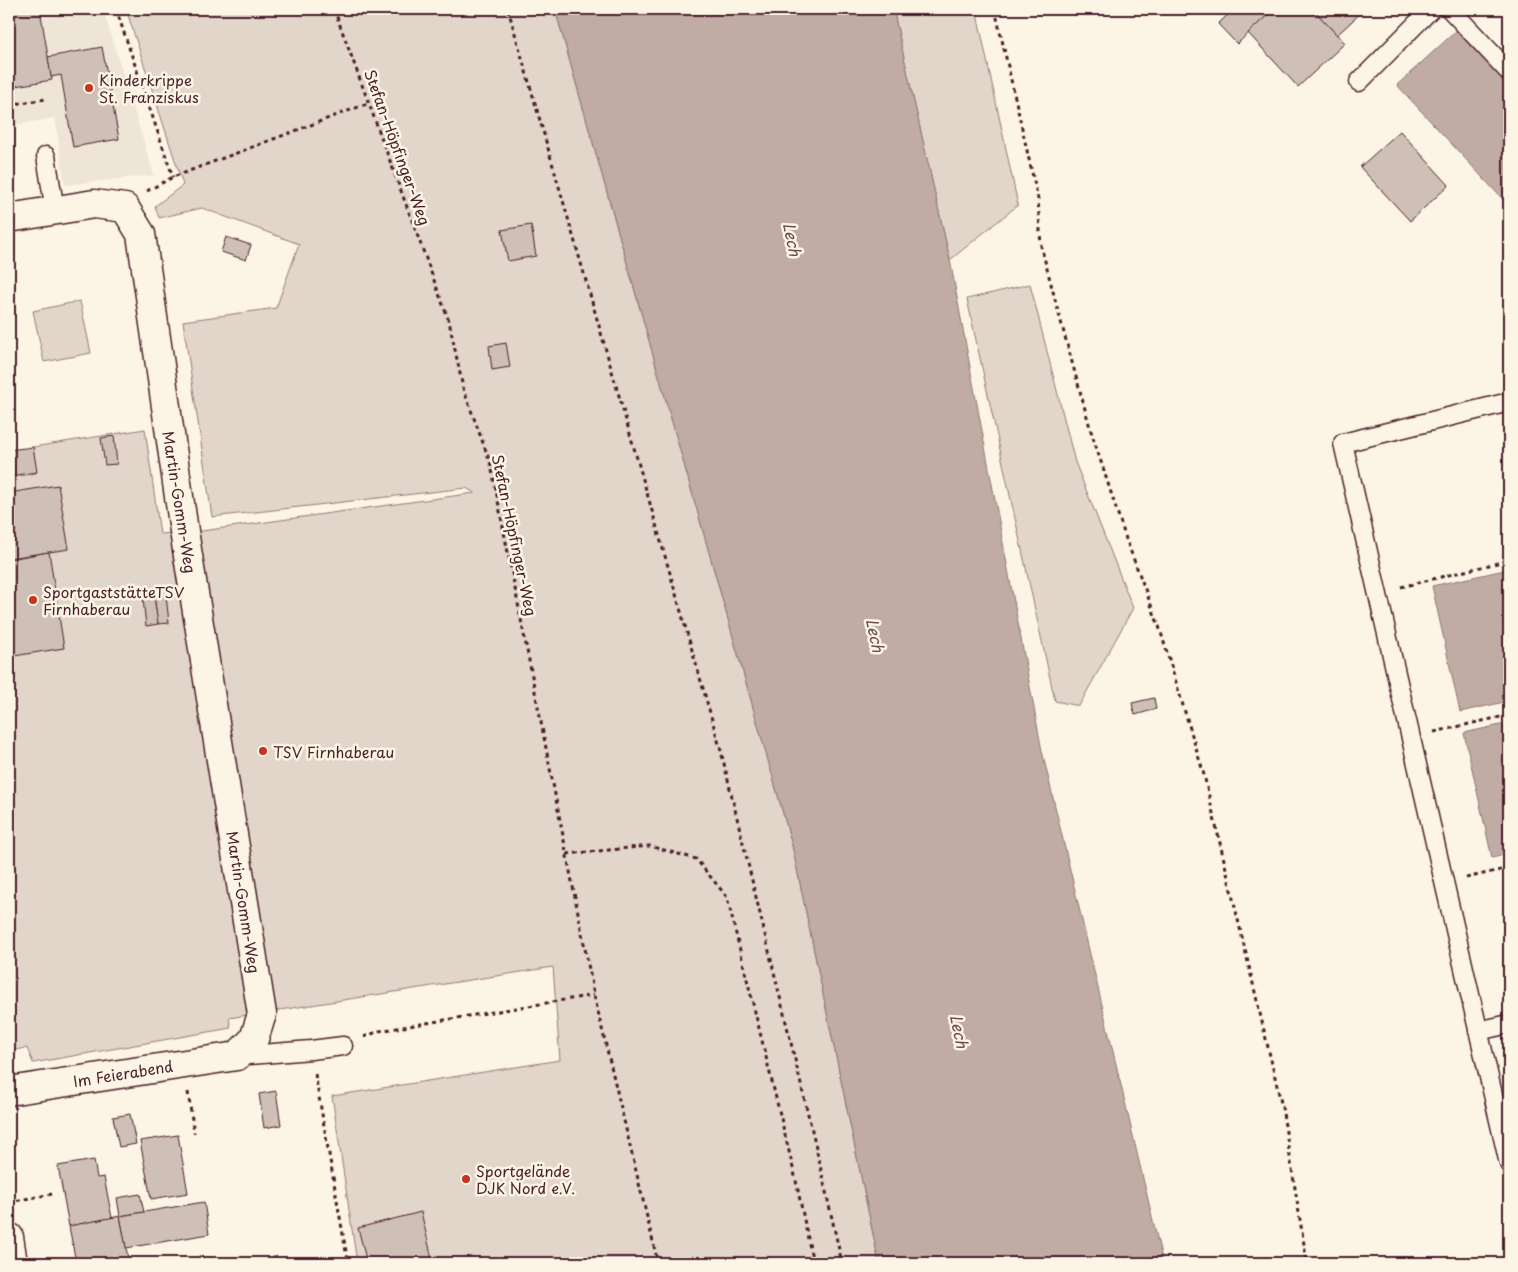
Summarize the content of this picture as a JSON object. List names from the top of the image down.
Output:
{
  "streets": {
    "street": ["Martin-Gomm-Weg", "Im Feierabend"],
    "path": ["Stefan-Höpfinger-Weg"]
  },
  "crossings": [
    ["Martin-Gomm-Weg", "Im Feierabend"]
  ],
  "water": ["Lech"],
  "places": [
    "Kinderkrippe St. Franziskus",
    "SportgaststätteTSV Firnhaberau",
    "TSV Firnhaberau",
    "Sportgelände DJK Nord e.V."
  ]
}
